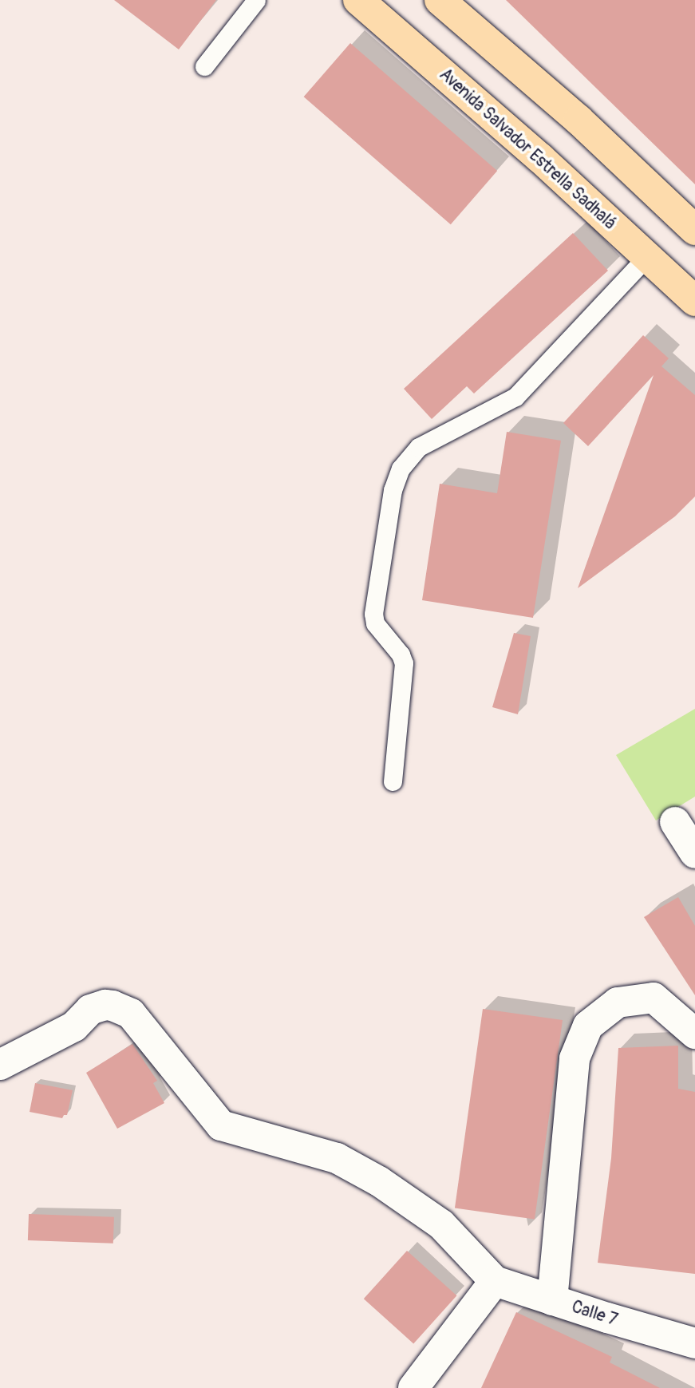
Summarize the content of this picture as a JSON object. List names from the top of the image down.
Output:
{
  "streets": {
    "main road": ["Avenida Salvador Estrella Sadhalá"],
    "street": ["Calle 7"]
  }
}
